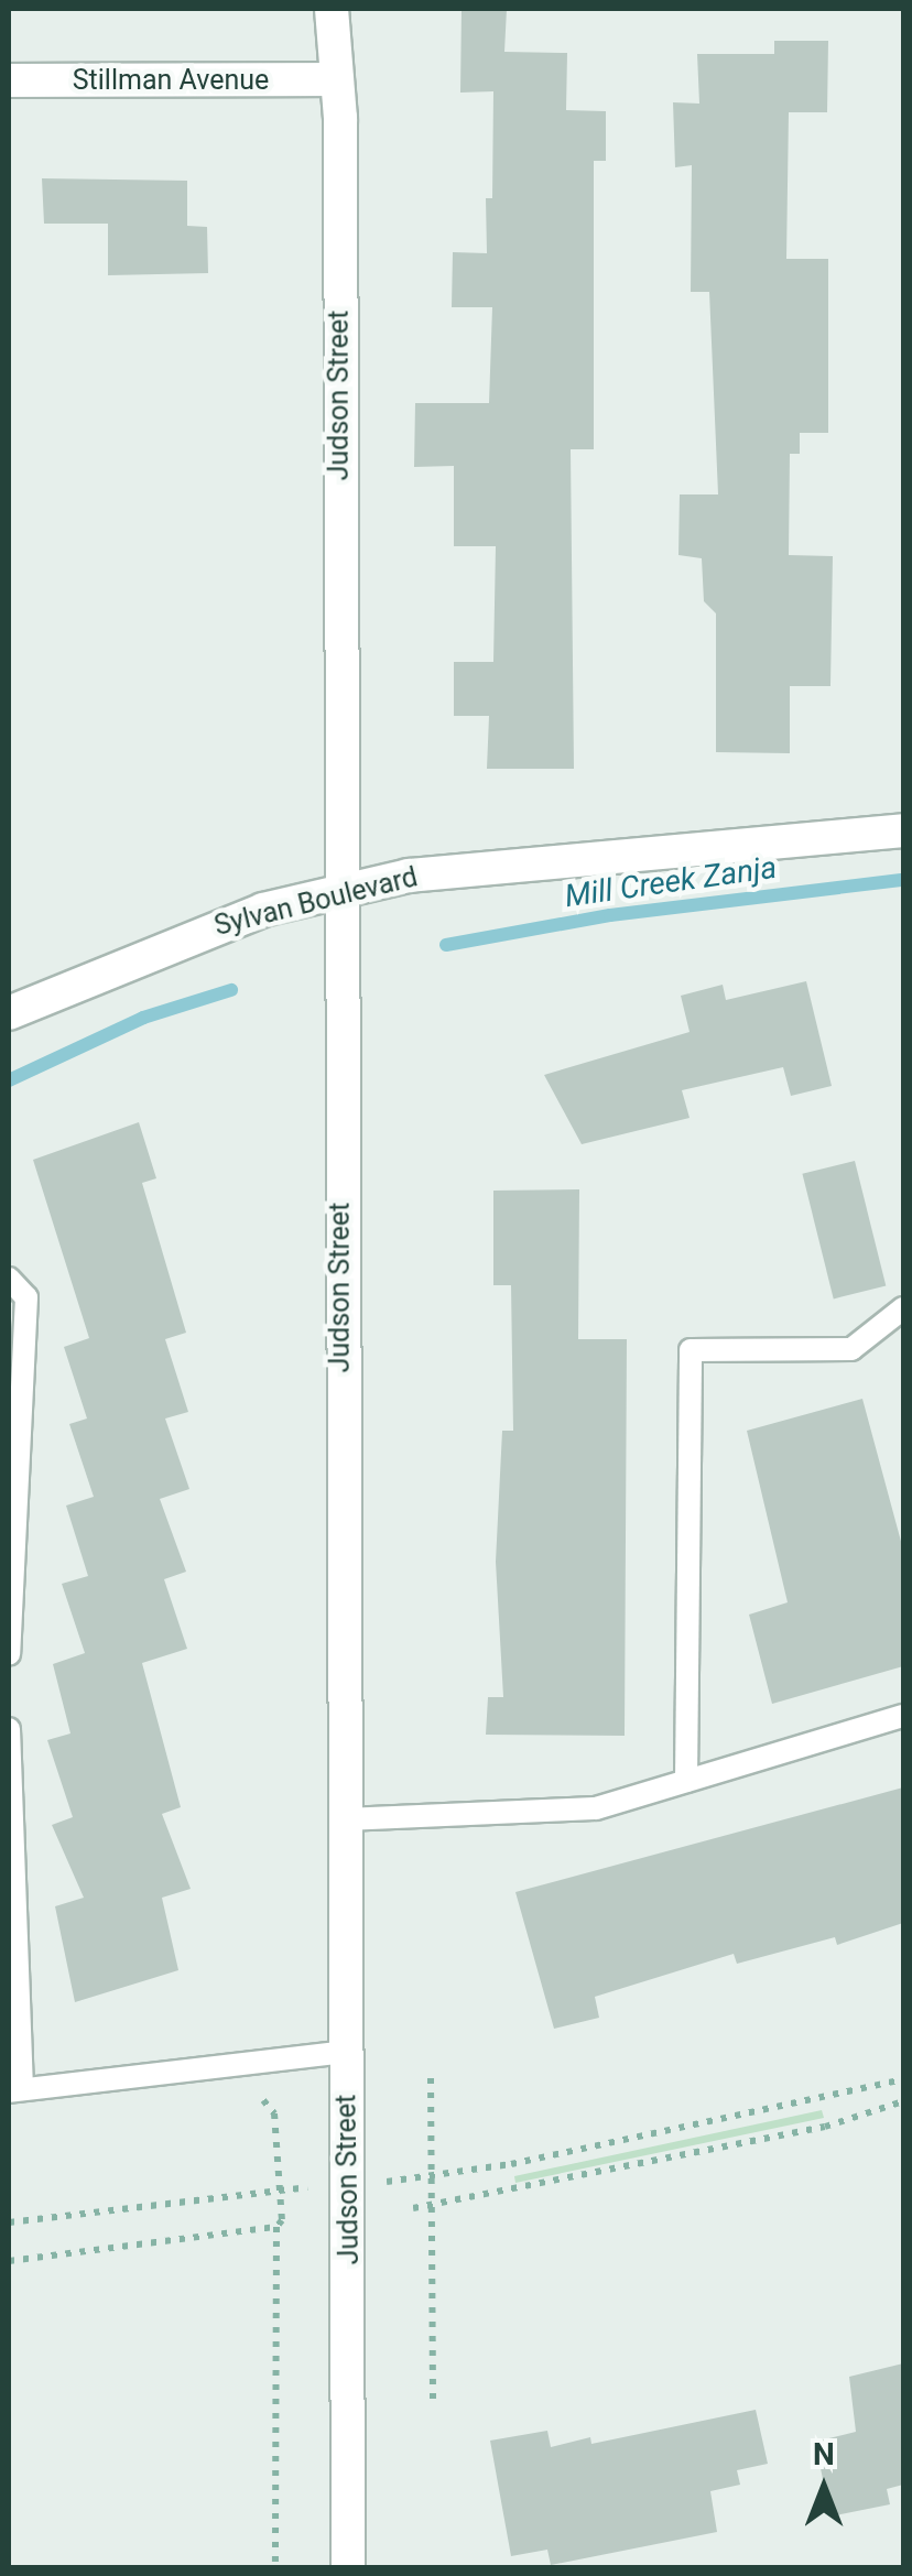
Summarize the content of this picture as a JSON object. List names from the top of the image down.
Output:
{
  "streets": {
    "main road": ["Stillman Avenue", "Judson Street", "Sylvan Boulevard"]
  },
  "crossings": [
    ["Stillman Avenue", "Judson Street"],
    ["Judson Street", "Sylvan Boulevard"]
  ],
  "water": ["Mill Creek Zanja"],
  "north": "top"
}
